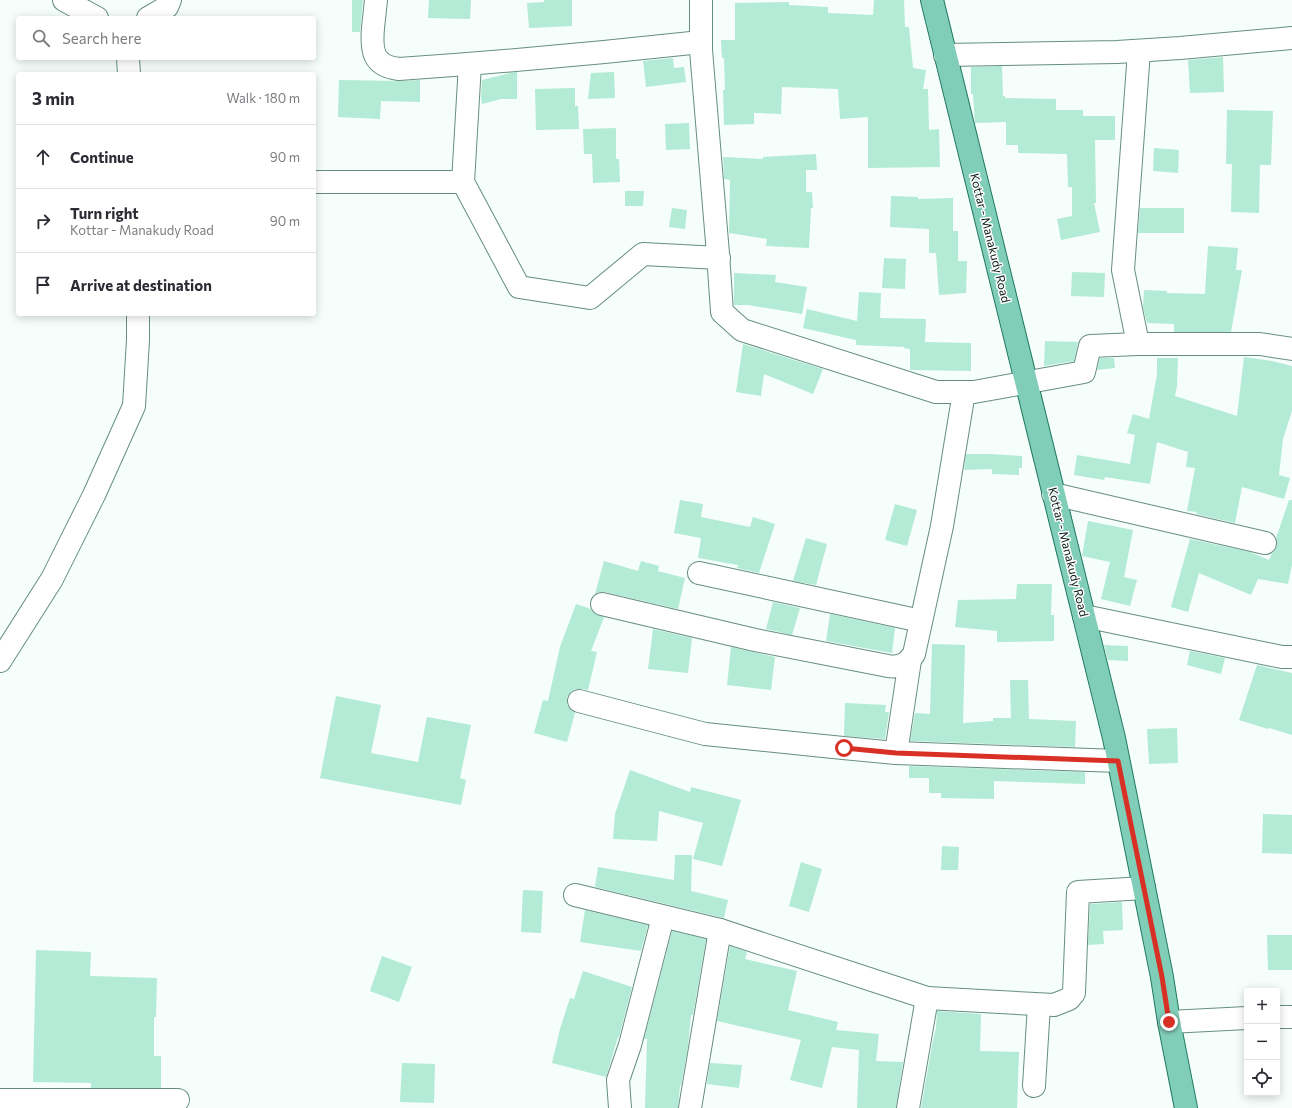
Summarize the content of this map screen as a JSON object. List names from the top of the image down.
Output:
{
  "streets": {
    "main road": ["Kottar - Manakudy Road"]
  },
  "page": {
    "search": "Search here",
    "heading": ["3 min", "Walk · 180 m"],
    "list": [
      ["Continue", "90 m"],
      ["Turn right", "Kottar - Manakudy Road", "90 m"],
      "Arrive at destination"
    ],
    "map_buttons": ["+", "−"]
  }
}
